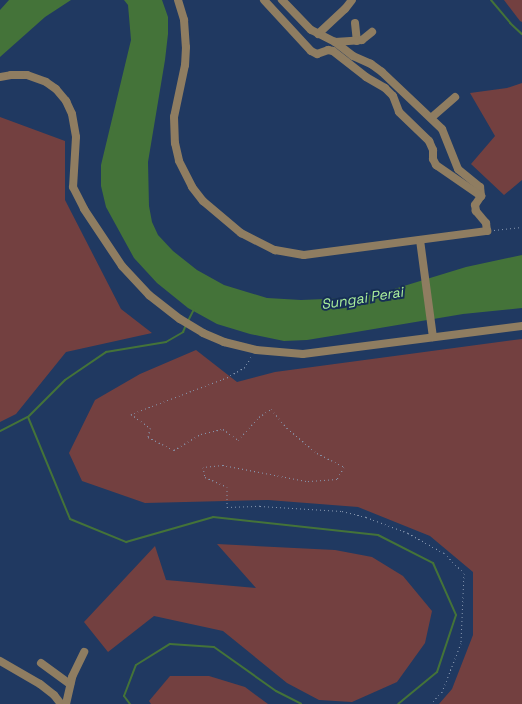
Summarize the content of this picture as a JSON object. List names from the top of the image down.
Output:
{
  "water": ["Sungai Perai"]
}
